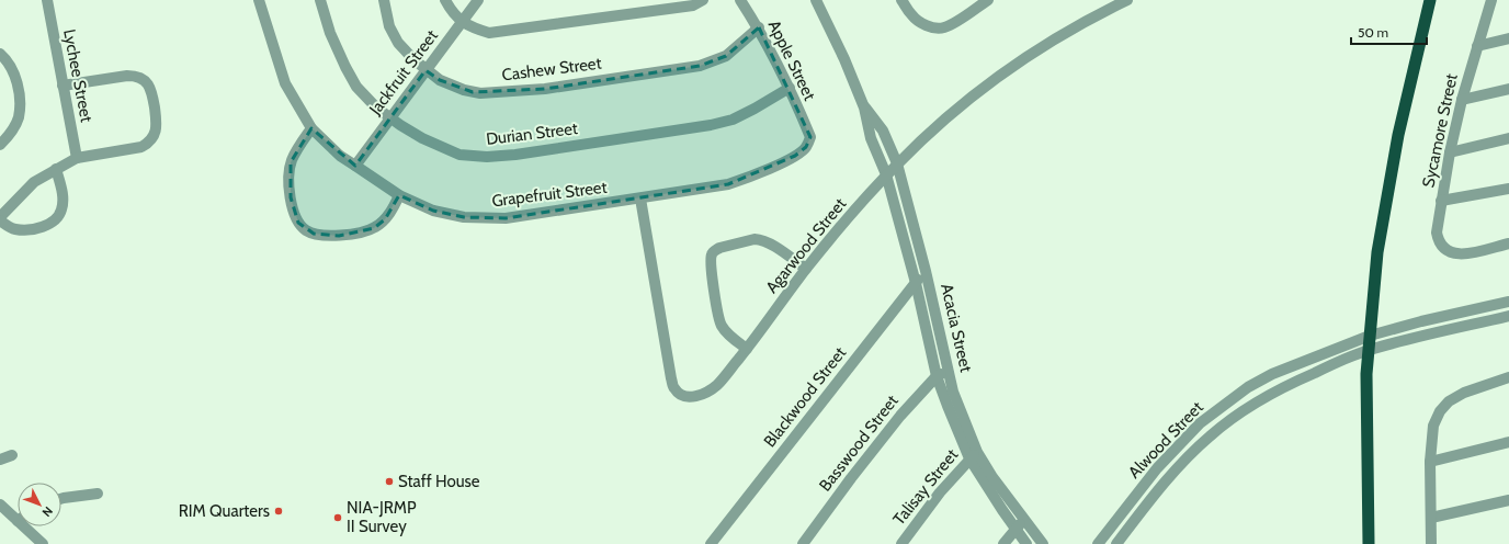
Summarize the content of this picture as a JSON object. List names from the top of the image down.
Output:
{
  "streets": {
    "street": [
      "Apple Street",
      "Cashew Street",
      "Jackfruit Street",
      "Lychee Street",
      "Sycamore Street",
      "Durian Street",
      "Grapefruit Street",
      "Agarwood Street",
      "Acacia Street",
      "Blackwood Street",
      "Alwood Street",
      "Basswood Street",
      "Talisay Street"
    ]
  },
  "crossings": [
    ["Apple Street", "Cashew Street"],
    ["Apple Street", "Durian Street"],
    ["Apple Street", "Grapefruit Street"],
    ["Cashew Street", "Jackfruit Street"],
    ["Jackfruit Street", "Durian Street"],
    ["Jackfruit Street", "Grapefruit Street"],
    ["Grapefruit Street", "Agarwood Street"],
    ["Agarwood Street", "Acacia Street"],
    ["Acacia Street", "Blackwood Street"],
    ["Acacia Street", "Basswood Street"],
    ["Acacia Street", "Talisay Street"]
  ],
  "places": ["Staff House", "RIM Quarters", "NIA-JRMP II Survey"],
  "scale_bar": "50 m",
  "north": "bottom right"
}
